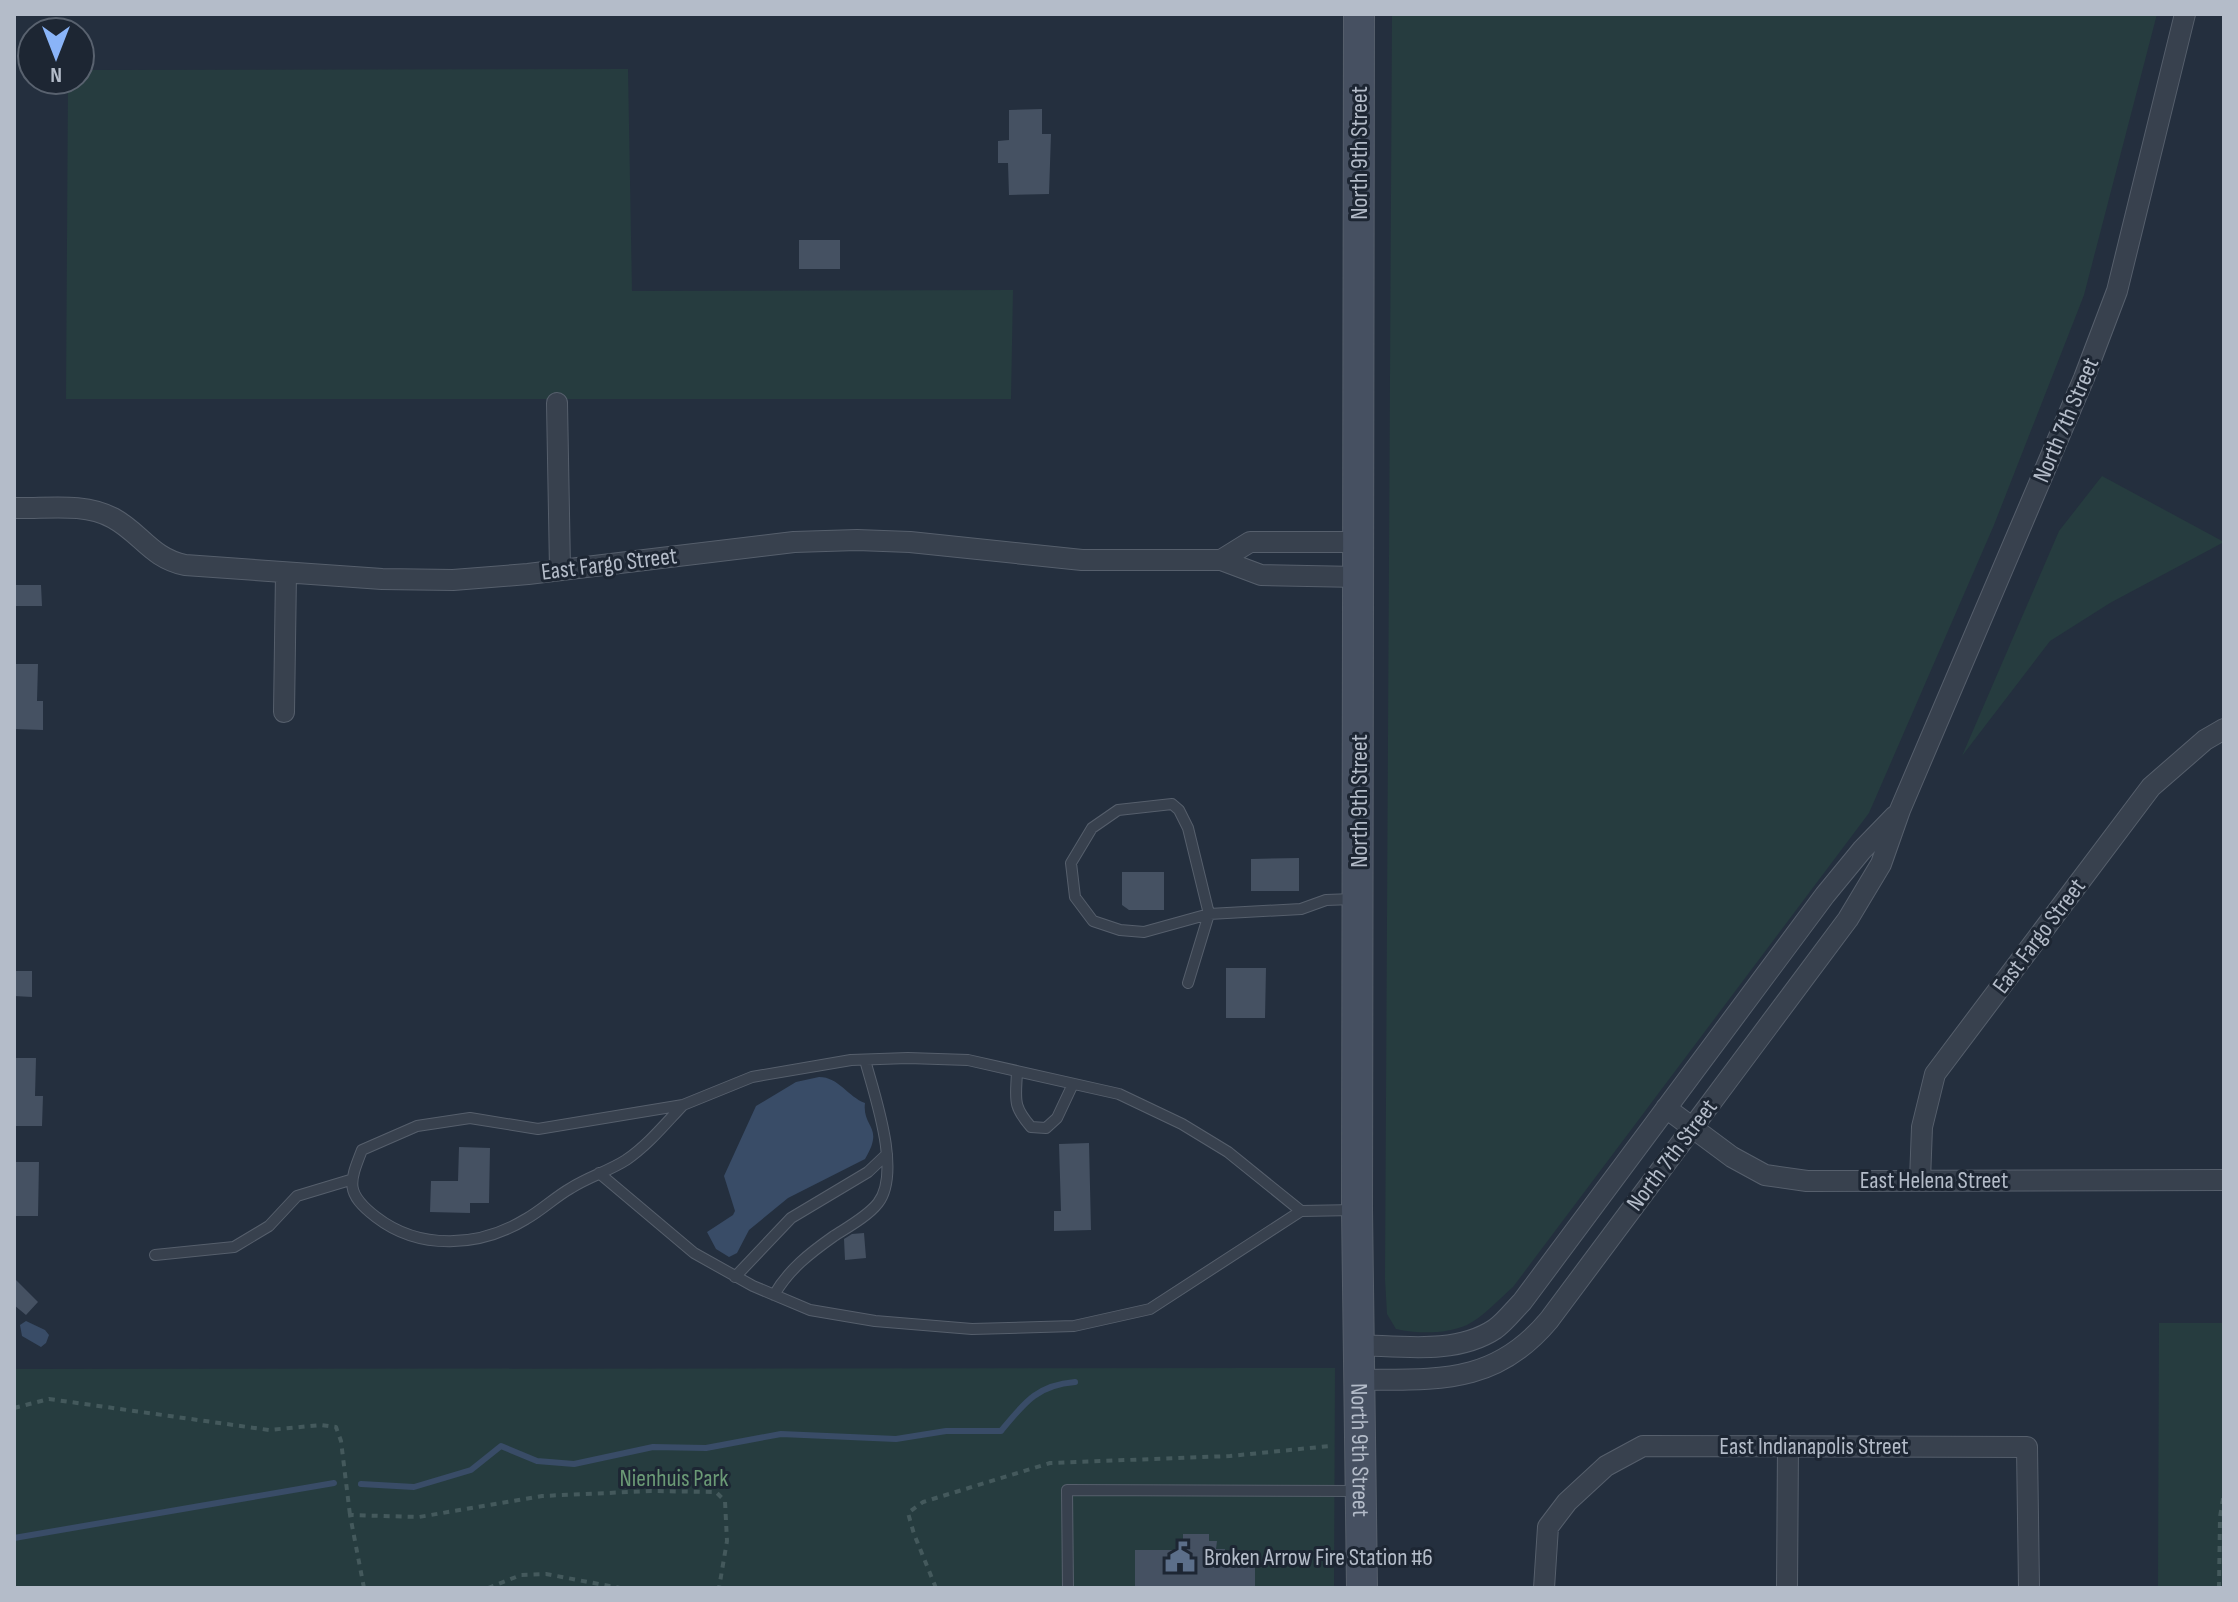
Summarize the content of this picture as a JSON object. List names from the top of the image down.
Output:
{
  "streets": {
    "main road": ["North 9th Street"],
    "street": [
      "North 7th Street",
      "East Fargo Street",
      "East Helena Street",
      "East Indianapolis Street"
    ]
  },
  "crossings": [
    ["North 9th Street", "North 7th Street"],
    ["North 9th Street", "East Fargo Street"],
    ["North 7th Street", "East Helena Street"],
    ["East Fargo Street", "East Helena Street"]
  ],
  "parks": ["Nienhuis Park"],
  "places": {
    "public building": ["Broken Arrow Fire Station #6"]
  },
  "north": "bottom"
}
